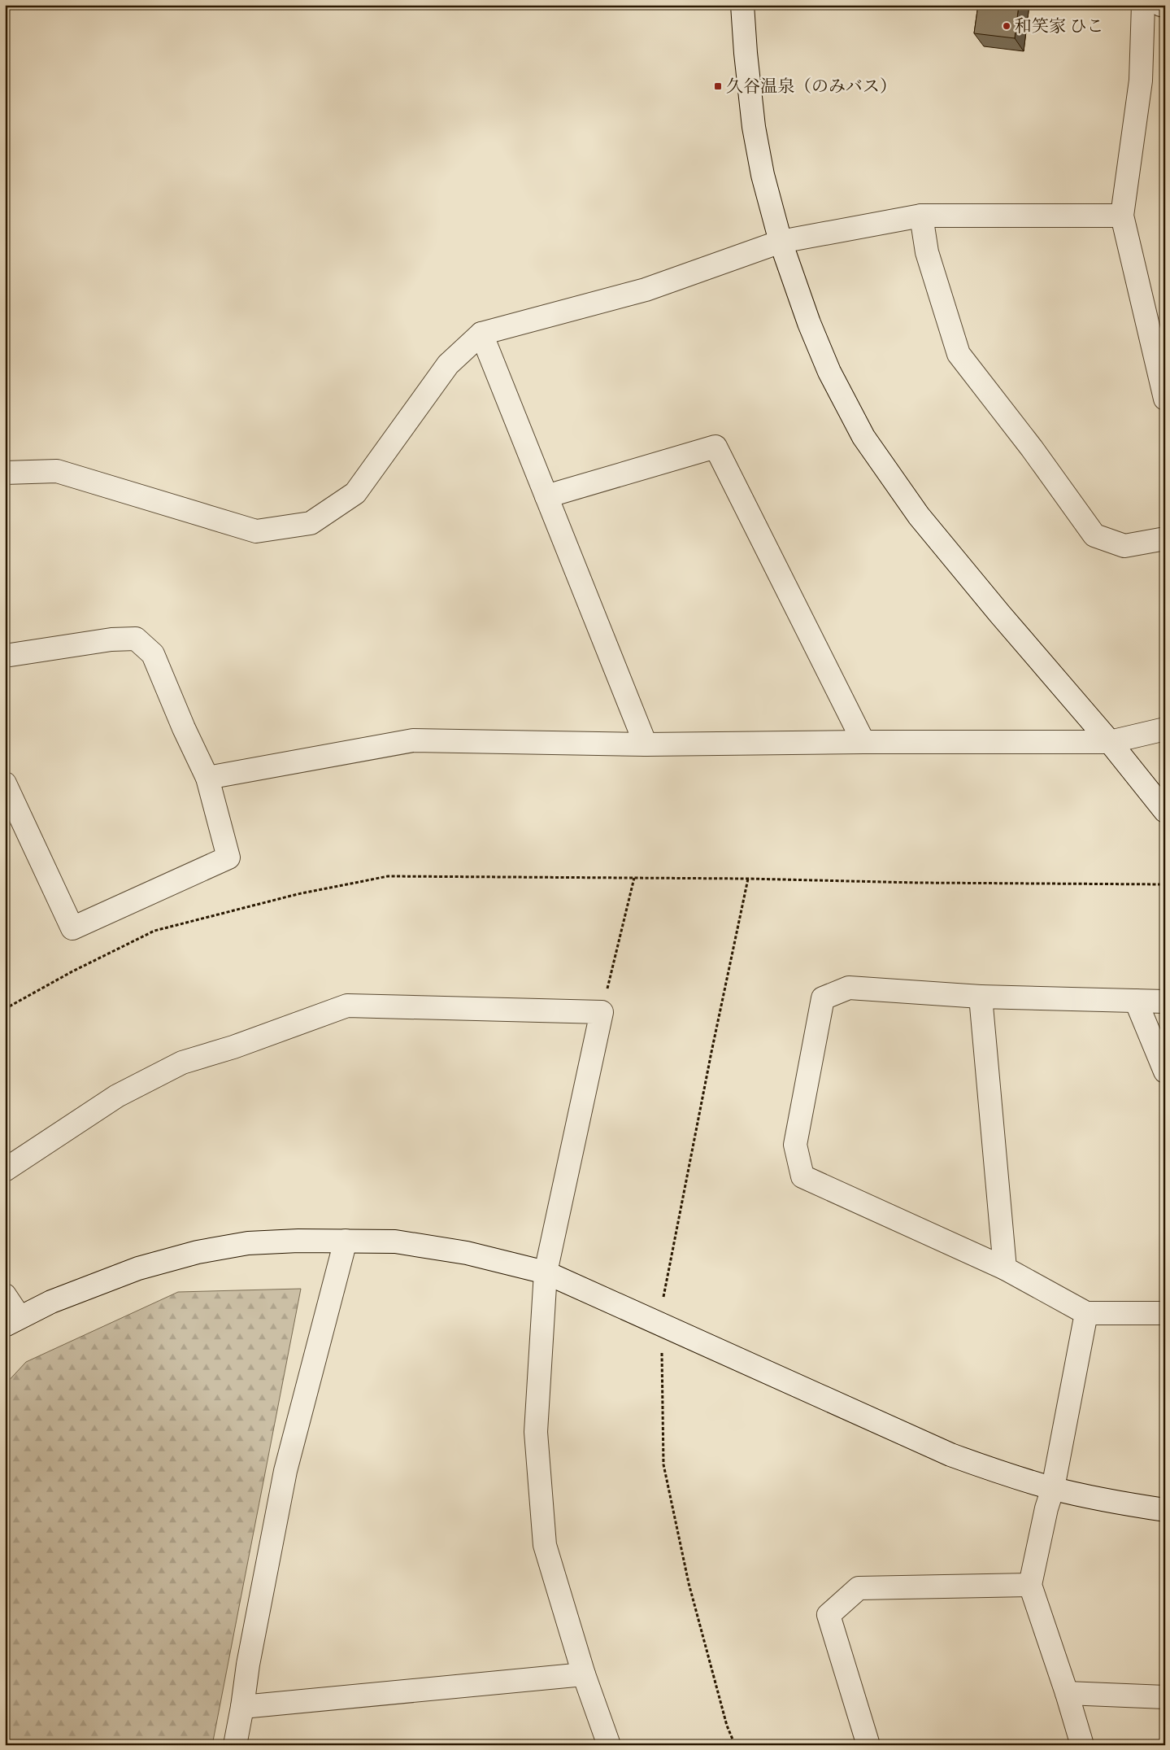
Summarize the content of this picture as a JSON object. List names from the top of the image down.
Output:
{
  "places": {
    "other": ["和笑家 ひこ"],
    "transit": ["久谷温泉（のみバス）"]
  }
}
